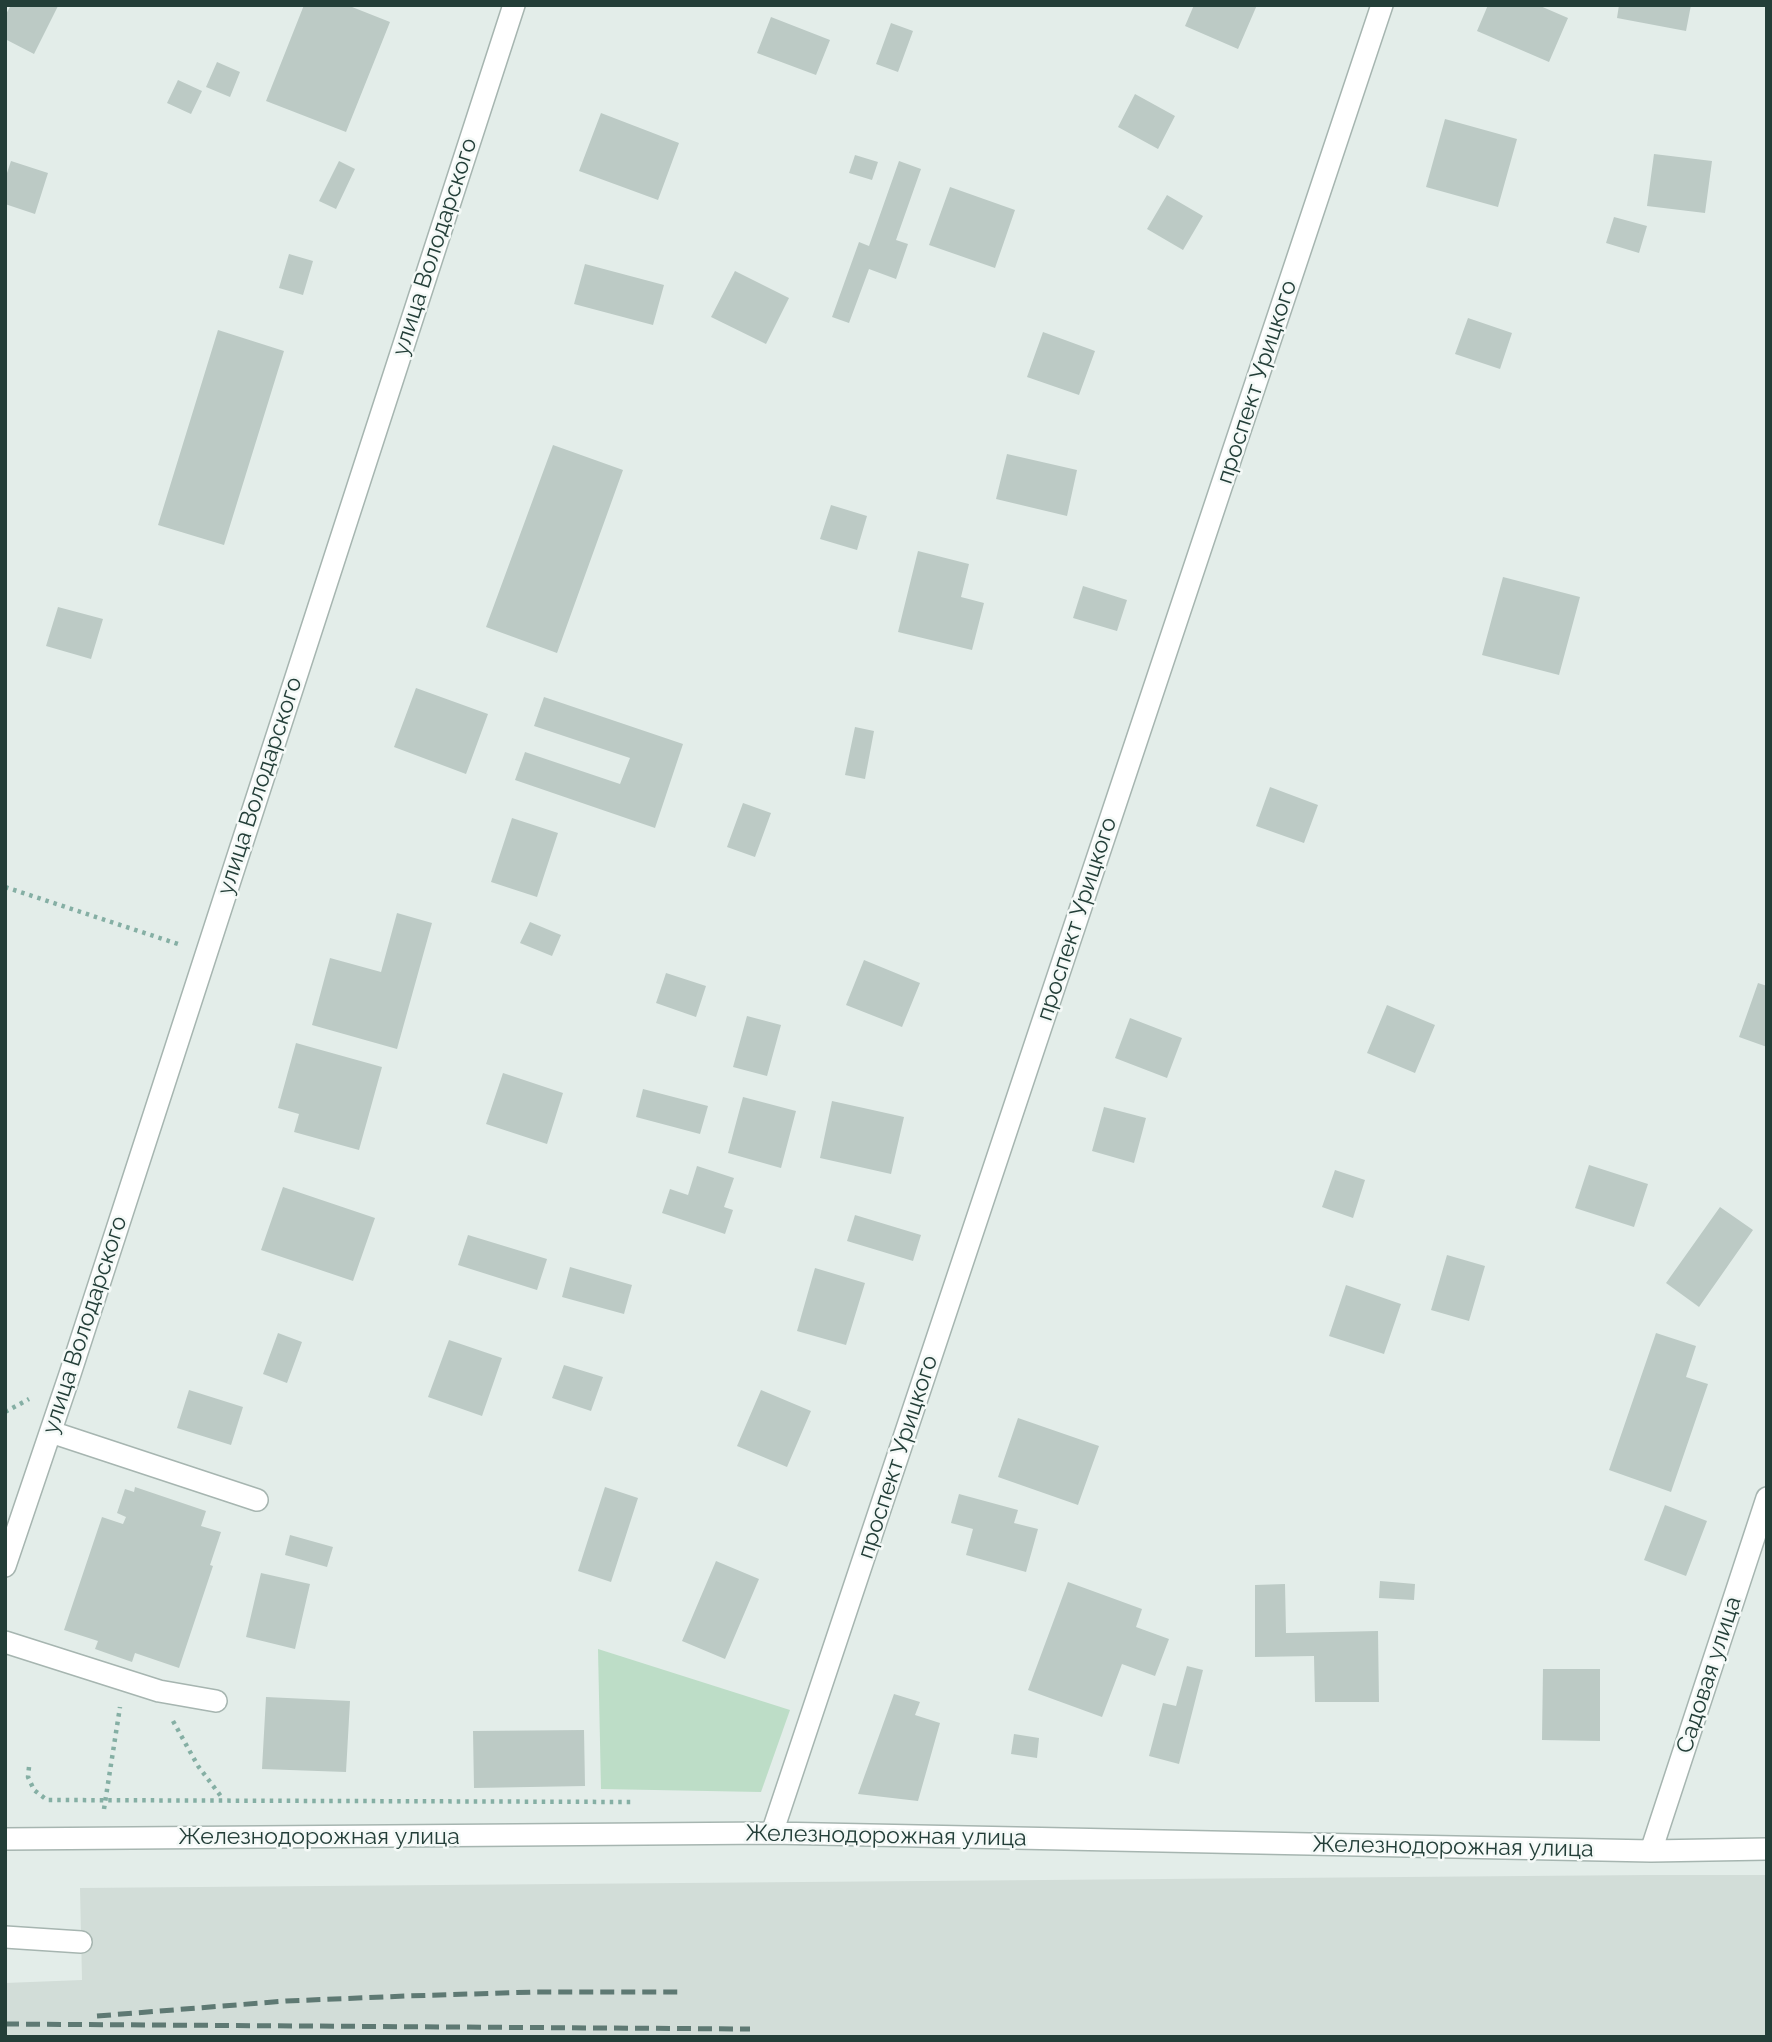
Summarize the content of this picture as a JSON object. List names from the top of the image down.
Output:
{
  "streets": {
    "street": [
      "улица Володарского",
      "проспект Урицкого",
      "Садовая улица",
      "Железнодорожная улица"
    ]
  },
  "crossings": [
    ["проспект Урицкого", "Железнодорожная улица"],
    ["Садовая улица", "Железнодорожная улица"]
  ]
}
